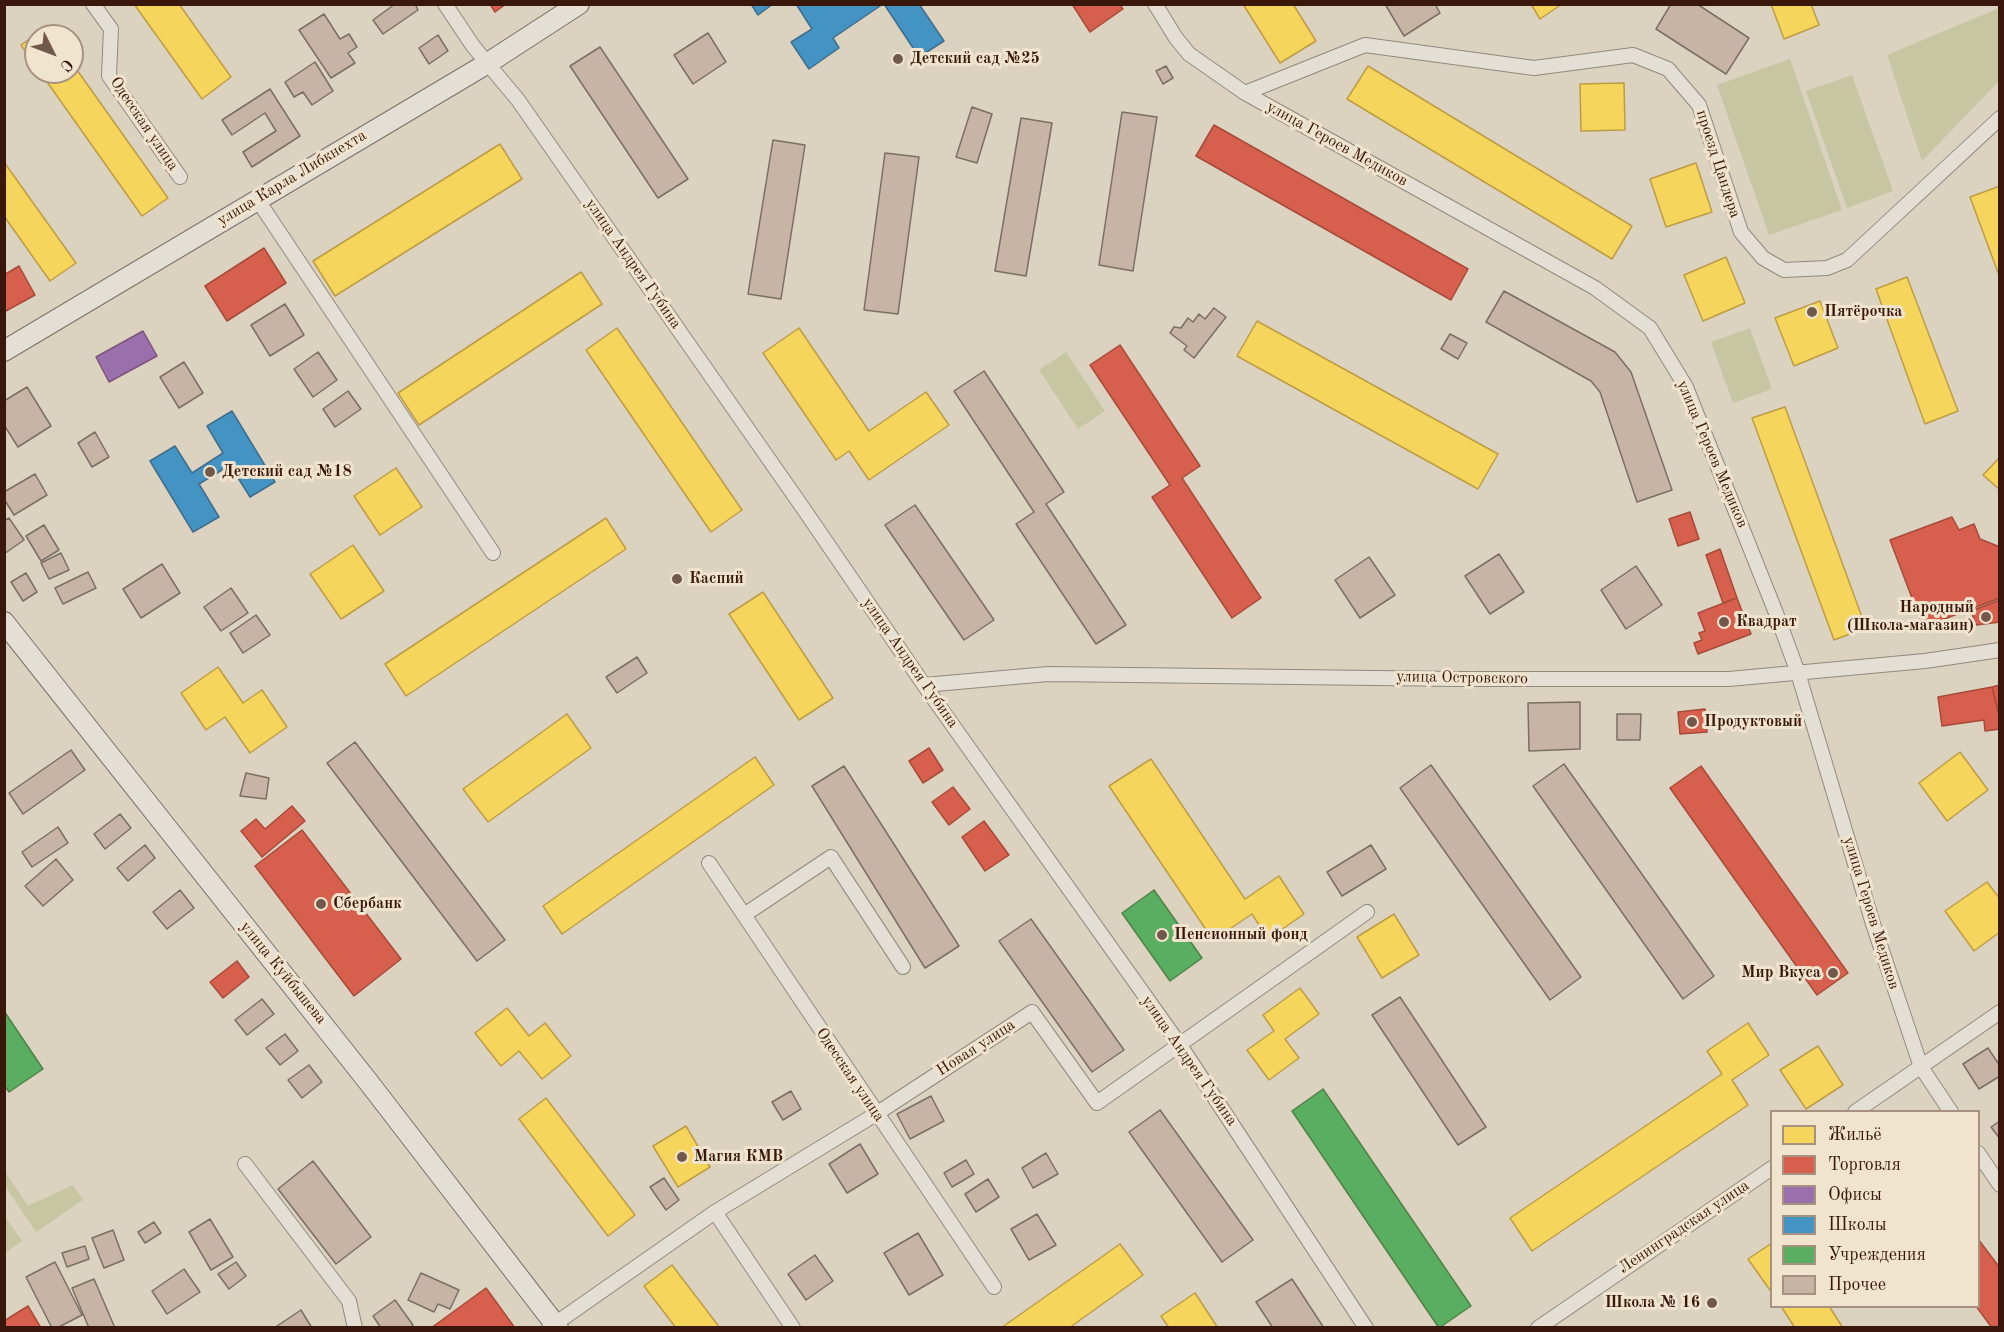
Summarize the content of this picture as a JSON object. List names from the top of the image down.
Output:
{
  "streets": {
    "street": [
      "Одесская улица",
      "улица Героев Медиков",
      "проезд Цандера",
      "улица Карла Либкнехта",
      "улица Андрея Губина",
      "улица Островского",
      "улица Куйбышева",
      "Новая улица",
      "Ленинградская улица"
    ]
  },
  "crossings": [
    ["Одесская улица", "Новая улица"],
    ["улица Героев Медиков", "проезд Цандера"],
    ["улица Героев Медиков", "улица Островского"],
    ["улица Карла Либкнехта", "улица Андрея Губина"],
    ["улица Андрея Губина", "улица Островского"],
    ["улица Андрея Губина", "Новая улица"],
    ["улица Куйбышева", "Новая улица"]
  ],
  "places": [
    "Детский сад №25",
    "Пятёрочка",
    "Детский сад №18",
    "Каспий",
    "Народный (Школа-магазин)",
    "Квадрат",
    "Продуктовый",
    "Сбербанк",
    "Пенсионный фонд",
    "Мир Вкуса",
    "Магия КМВ",
    "Школа № 16"
  ],
  "legend": [
    "Жильё",
    "Торговля",
    "Офисы",
    "Школы",
    "Учреждения",
    "Прочее"
  ],
  "north": "bottom right"
}
